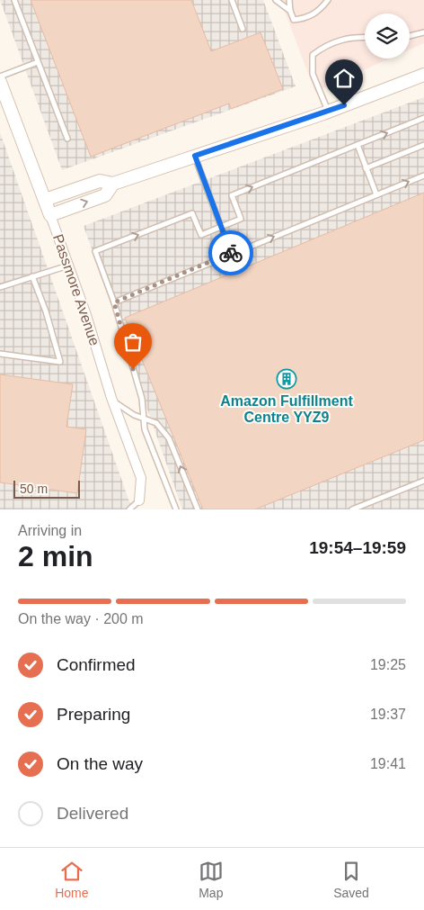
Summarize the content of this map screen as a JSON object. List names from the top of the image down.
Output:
{
  "streets": {
    "main road": ["Passmore Avenue"]
  },
  "places": {
    "building": ["Amazon Fulfillment Centre YYZ9"]
  },
  "scale_bar": "50 m",
  "page": {
    "scale": "50 m",
    "heading": ["2 min", "Arriving in", "19:54–19:59"],
    "bar": "On the way · 200 m",
    "list": [
      ["Confirmed", "19:25"],
      ["Preparing", "19:37"],
      ["On the way", "19:41"],
      "Delivered"
    ],
    "tabs": ["Home", "Map", "Saved"]
  }
}
